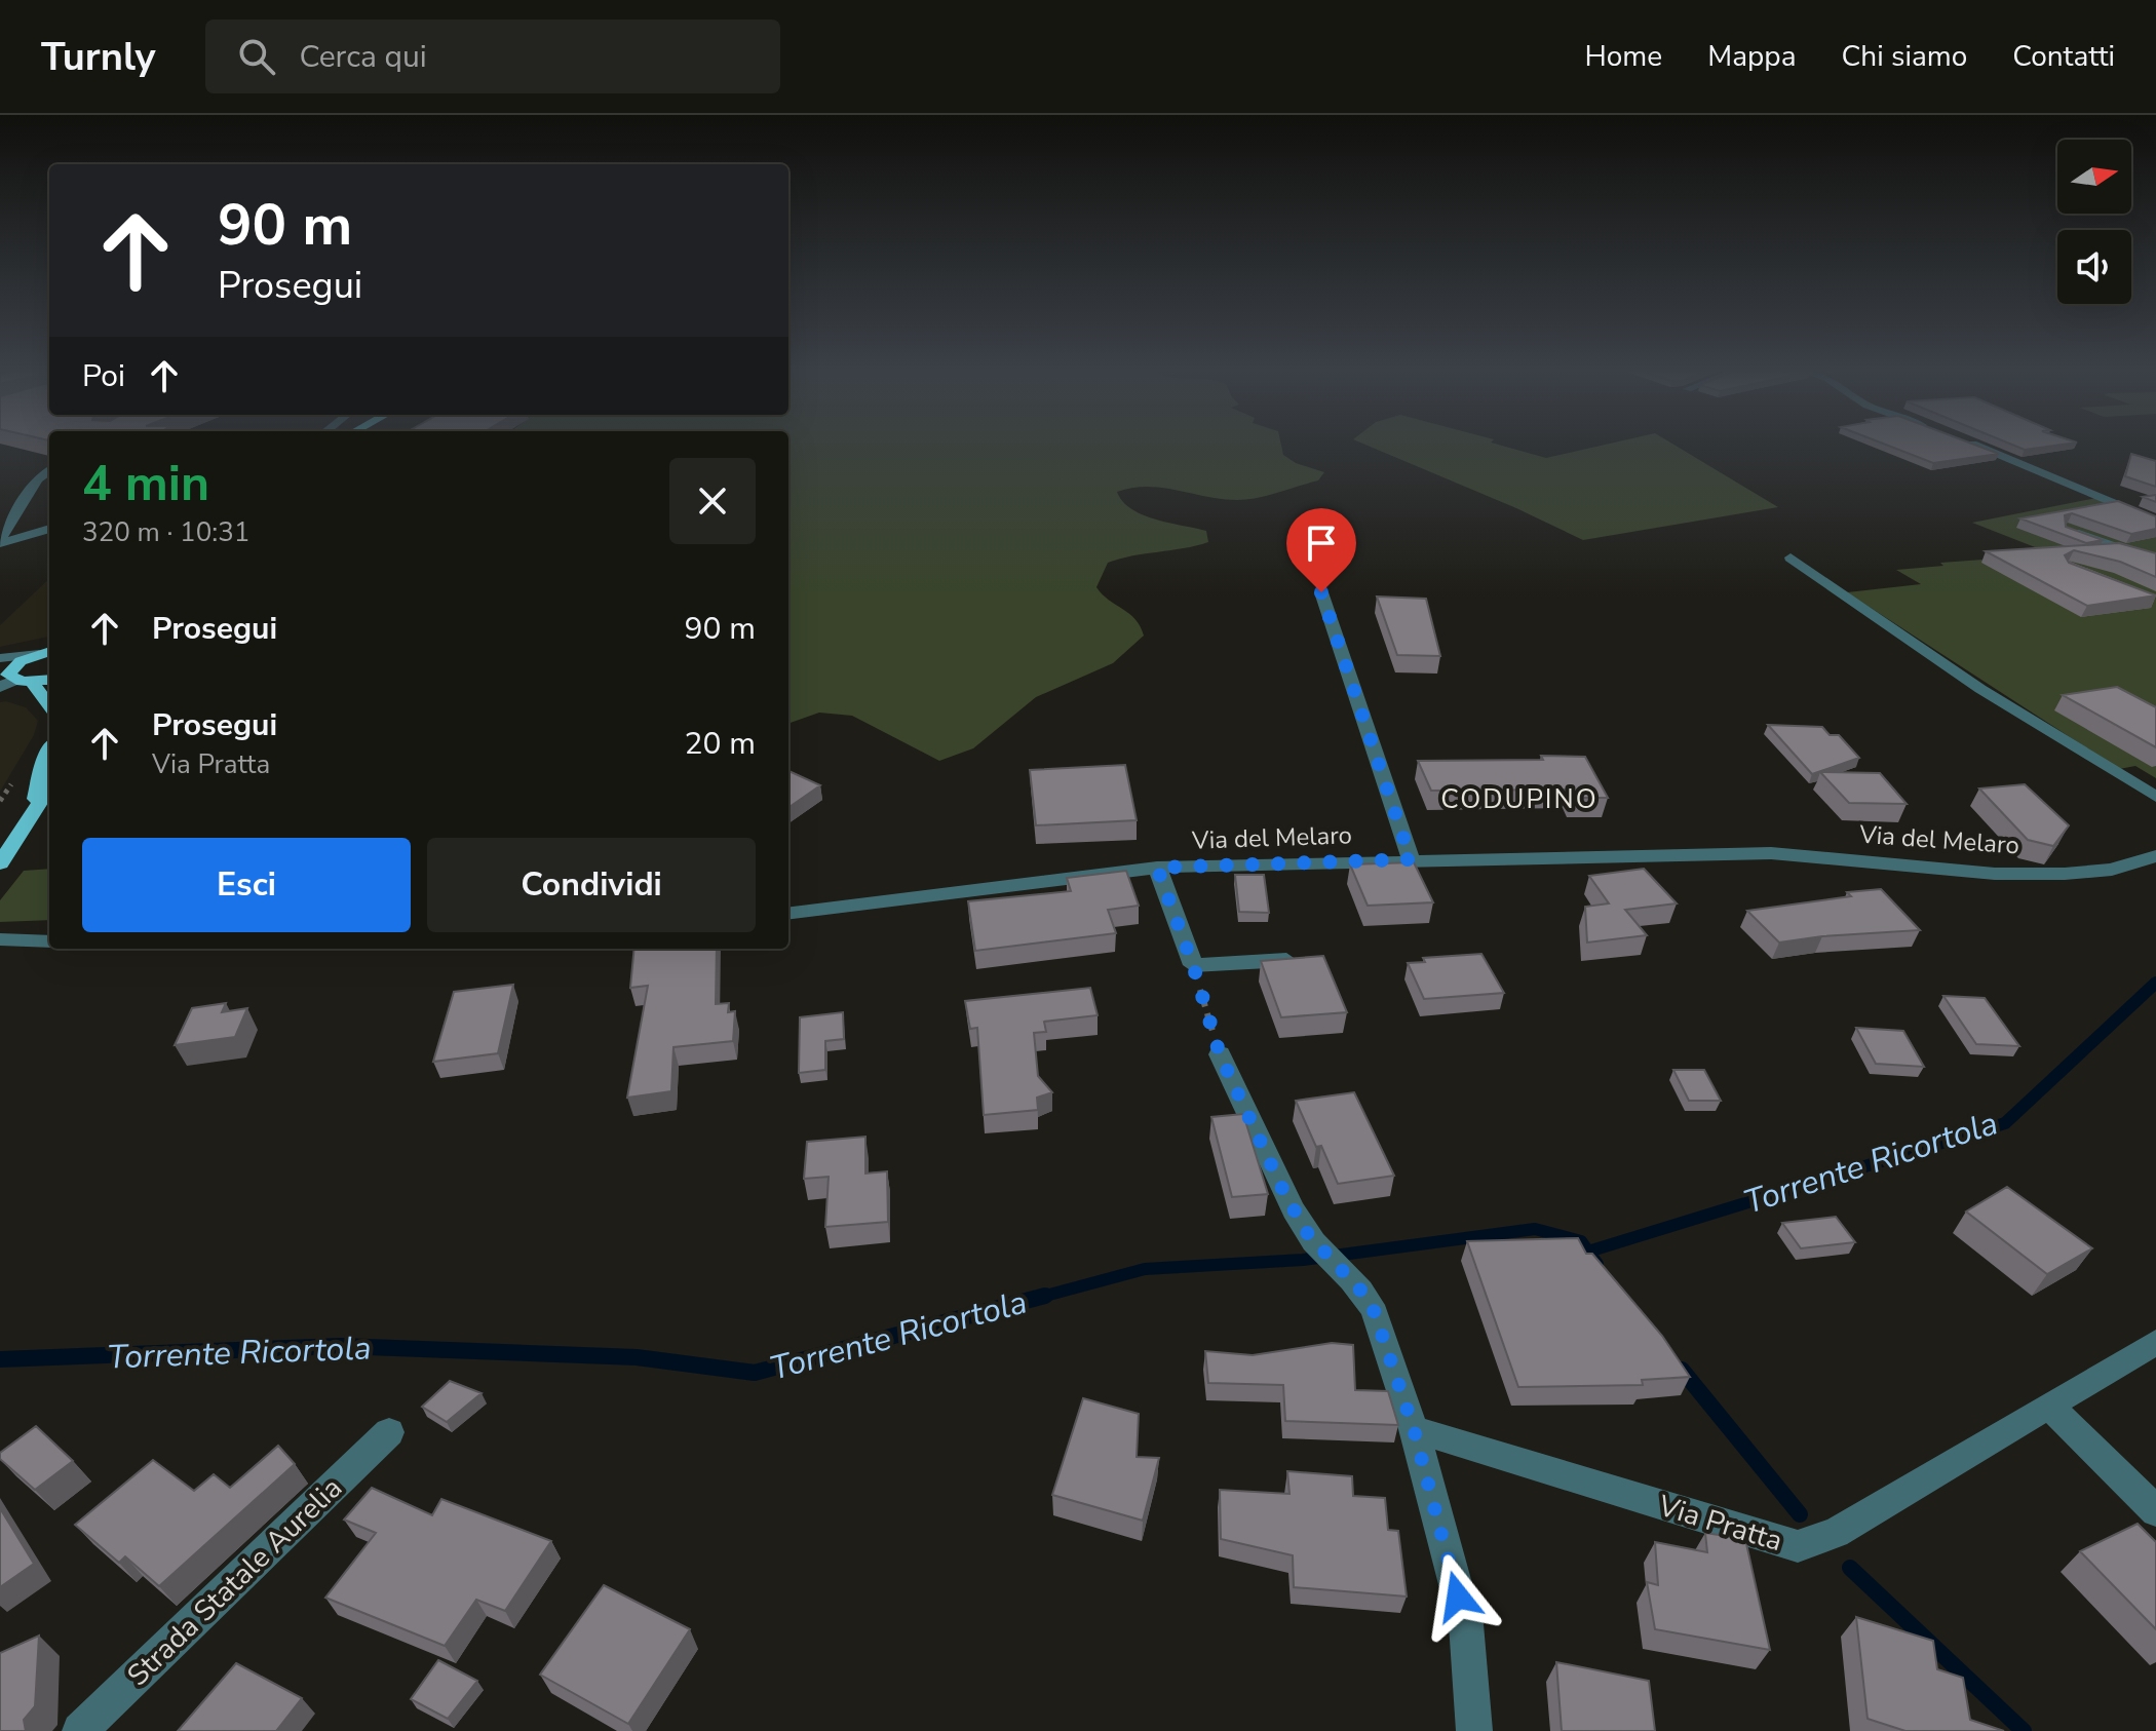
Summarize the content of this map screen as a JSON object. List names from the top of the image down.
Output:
{
  "streets": {
    "street": ["Via del Melaro", "Via Pratta", "Strada Statale Aurelia"]
  },
  "districts": ["CODUPINO"],
  "water": ["Torrente Ricortola"],
  "north": "right",
  "page": {
    "header": "Turnly",
    "search": "Cerca qui",
    "nav": [
      "Home",
      "Mappa",
      "Chi siamo",
      "Contatti"
    ],
    "turn": ["90 m", "Prosegui"],
    "then": "Poi",
    "heading": ["4 min", "320 m · 10:31"],
    "list": [
      {
        "name": "Prosegui",
        "value": "90 m"
      },
      {
        "name": "Prosegui",
        "note": "Via Pratta",
        "value": "20 m"
      }
    ],
    "buttons": ["Esci", "Condividi"]
  }
}
